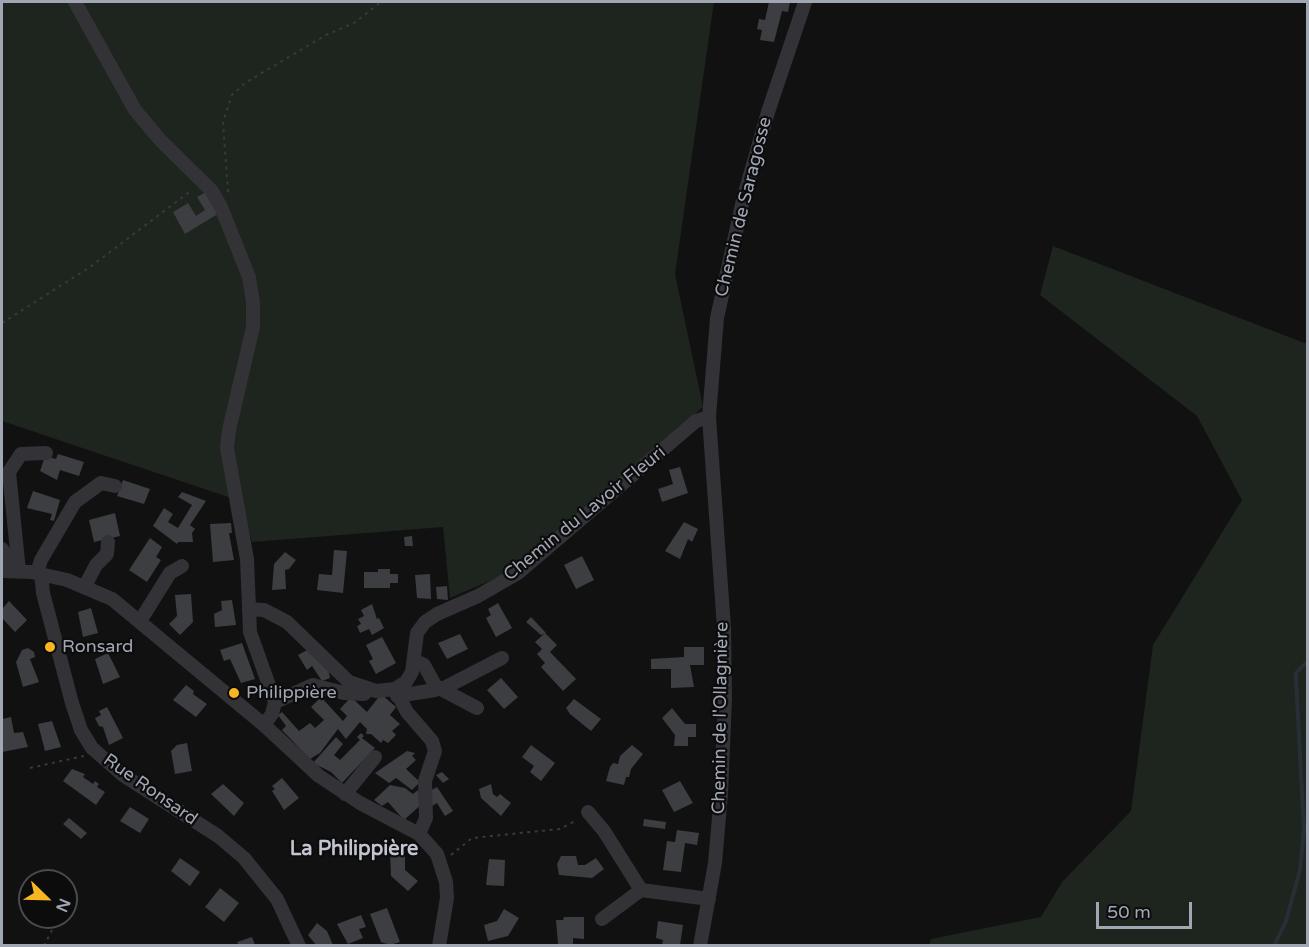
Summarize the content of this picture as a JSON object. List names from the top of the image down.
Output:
{
  "streets": {
    "street": [
      "Chemin de Saragosse",
      "Chemin du Lavoir Fleuri",
      "Chemin de l'Ollagnière",
      "Rue Ronsard"
    ]
  },
  "crossings": [
    ["Chemin de Saragosse", "Chemin du Lavoir Fleuri"],
    ["Chemin de Saragosse", "Chemin de l'Ollagnière"],
    ["Chemin du Lavoir Fleuri", "Chemin de l'Ollagnière"]
  ],
  "districts": ["La Philippière"],
  "places": ["Ronsard", "Philippière"],
  "scale_bar": "50 m",
  "north": "bottom right"
}
